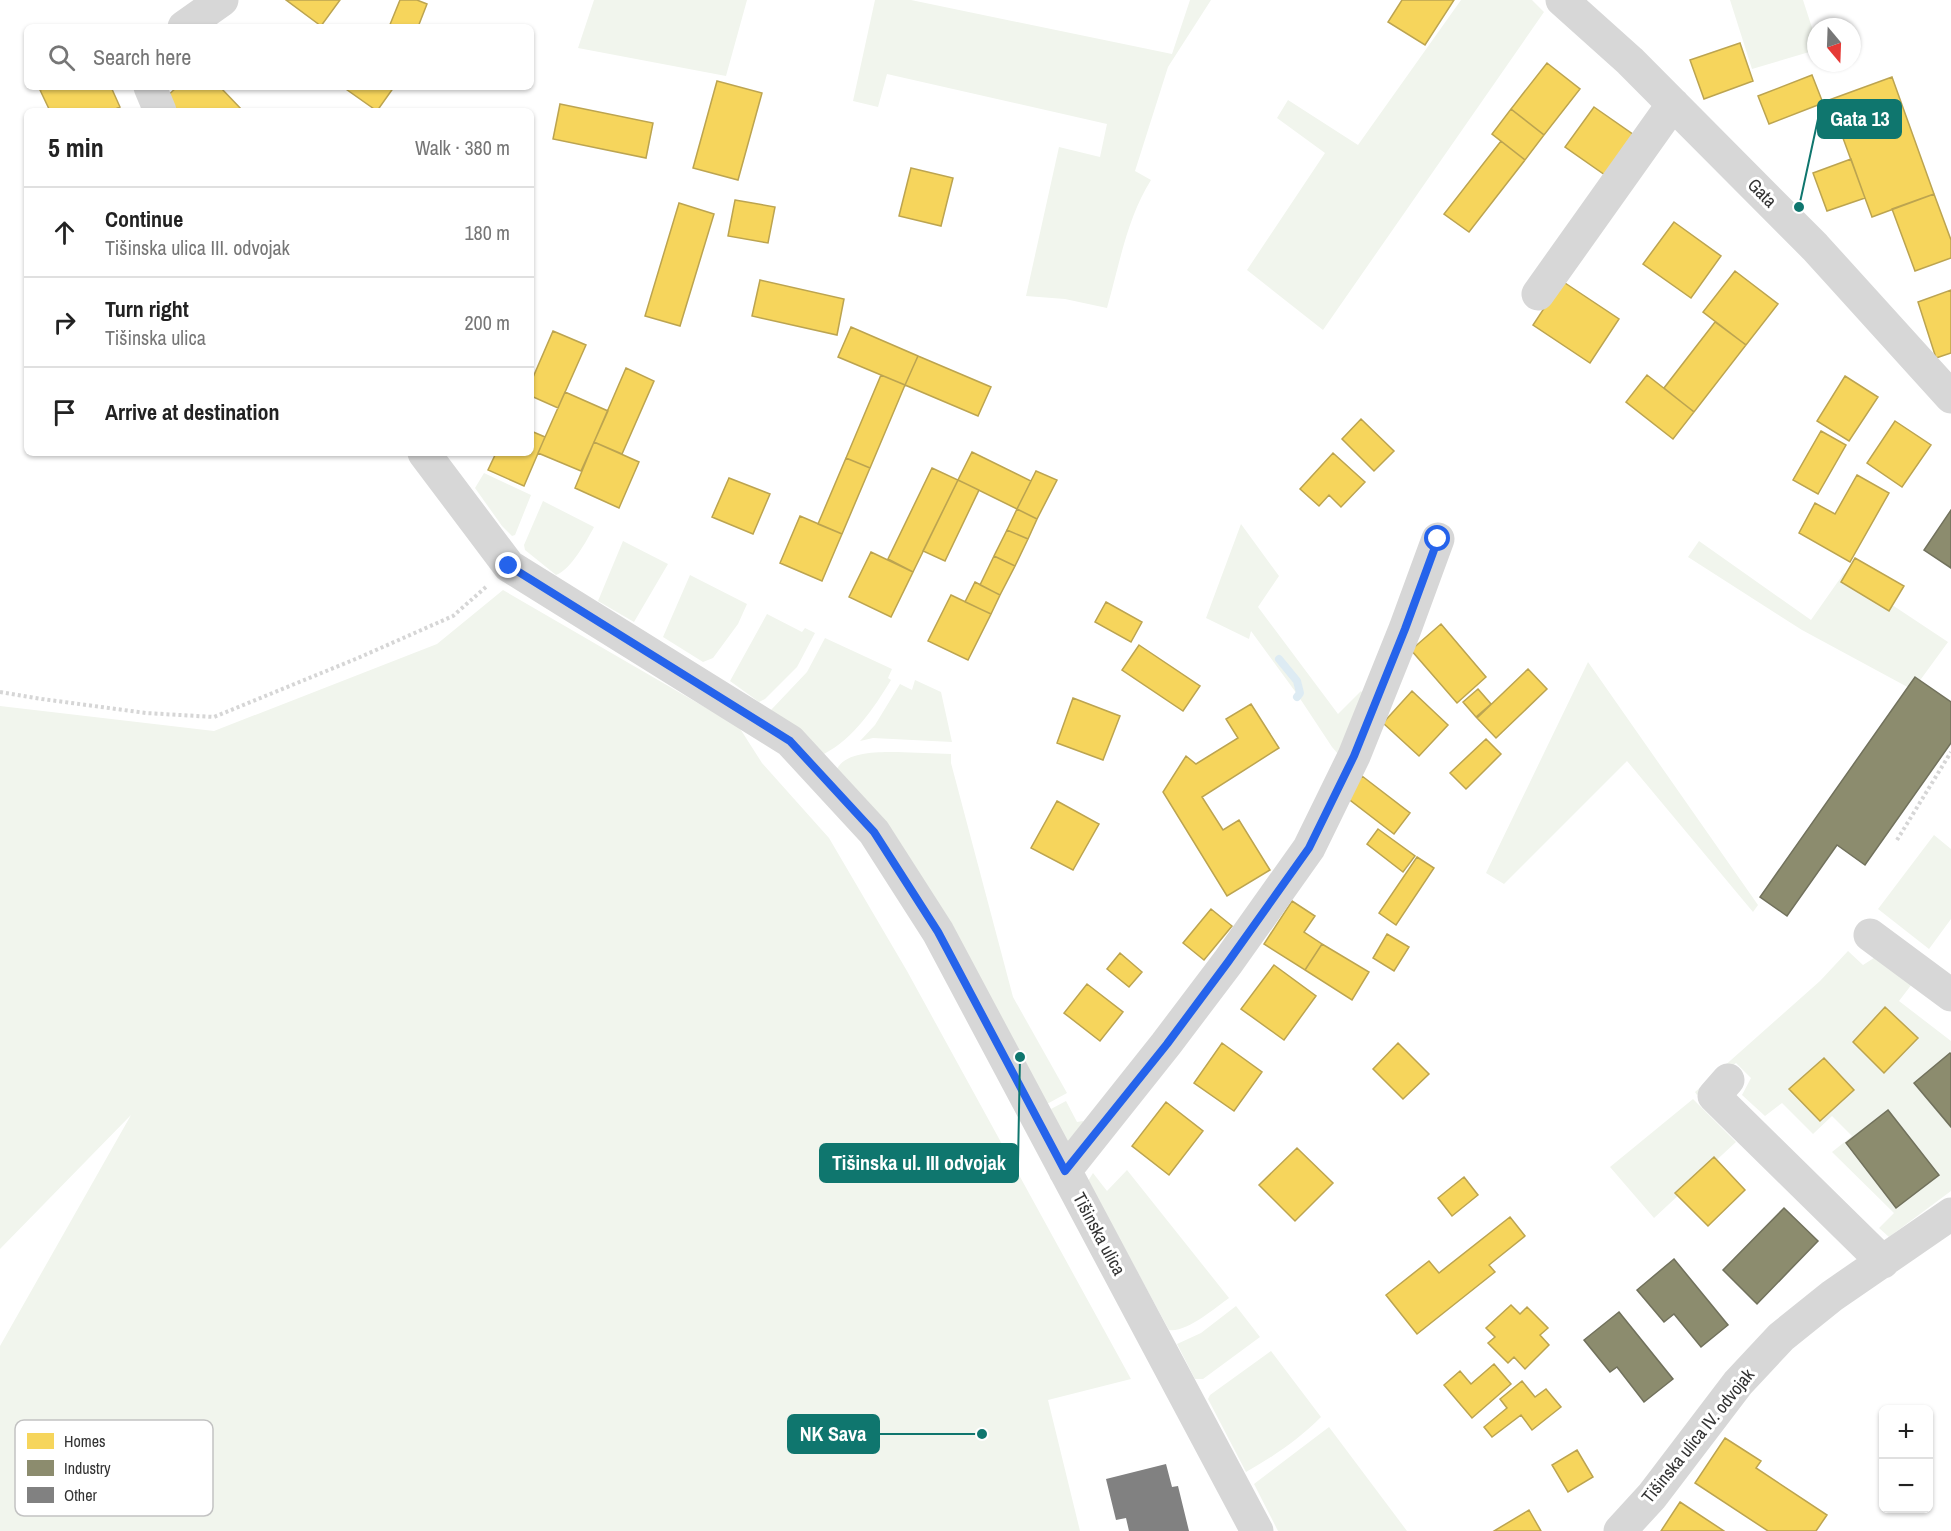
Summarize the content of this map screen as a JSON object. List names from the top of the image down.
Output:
{
  "streets": {
    "street": ["Gata", "Tišinska ulica", "Tišinska ulica IV. odvojak"]
  },
  "places": ["Gata 13", "Tišinska ul. III odvojak", "NK Sava"],
  "legend": ["Homes", "Industry", "Other"],
  "north": "bottom",
  "page": {
    "search": "Search here",
    "heading": ["5 min", "Walk · 380 m"],
    "list": [
      ["Continue", "Tišinska ulica III. odvojak", "180 m"],
      ["Turn right", "Tišinska ulica", "200 m"],
      "Arrive at destination"
    ],
    "map_buttons": ["+", "−"]
  }
}
